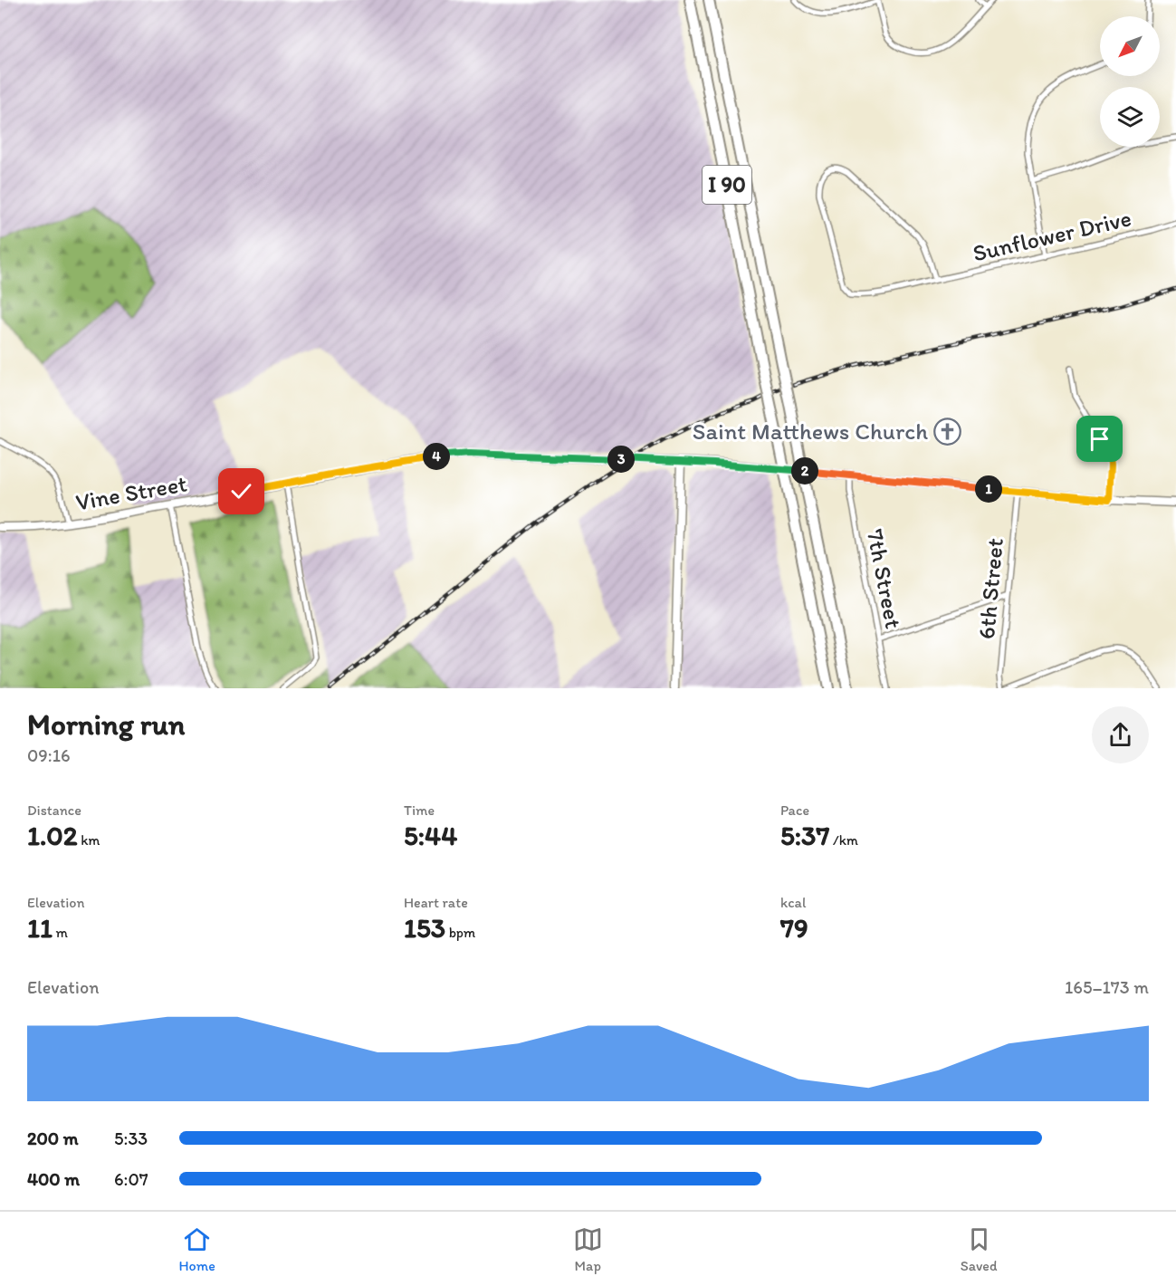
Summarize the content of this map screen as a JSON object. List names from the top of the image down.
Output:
{
  "streets": {
    "highway": ["I 90"],
    "street": [
      "Sunflower Drive",
      "Vine Street",
      "7th Street",
      "6th Street"
    ]
  },
  "crossings": [
    ["Vine Street", "7th Street"],
    ["Vine Street", "6th Street"]
  ],
  "places": {
    "church": ["Saint Matthews Church"]
  },
  "north": "bottom left",
  "page": {
    "pins": [
      "4",
      "3",
      "2",
      "1"
    ],
    "heading": ["Morning run", "09:16"],
    "stats": [
      ["Distance", "1.02 km"],
      ["Time", "5:44"],
      ["Pace", "5:37 /km"],
      ["Elevation", "11 m"],
      ["Heart rate", "153 bpm"],
      ["kcal", "79"]
    ],
    "chart": ["Elevation", "165–173 m"],
    "list": [
      {
        "name": "200 m",
        "note": "5:33"
      },
      {
        "name": "400 m",
        "note": "6:07"
      }
    ],
    "tabs": ["Home", "Map", "Saved"]
  }
}
